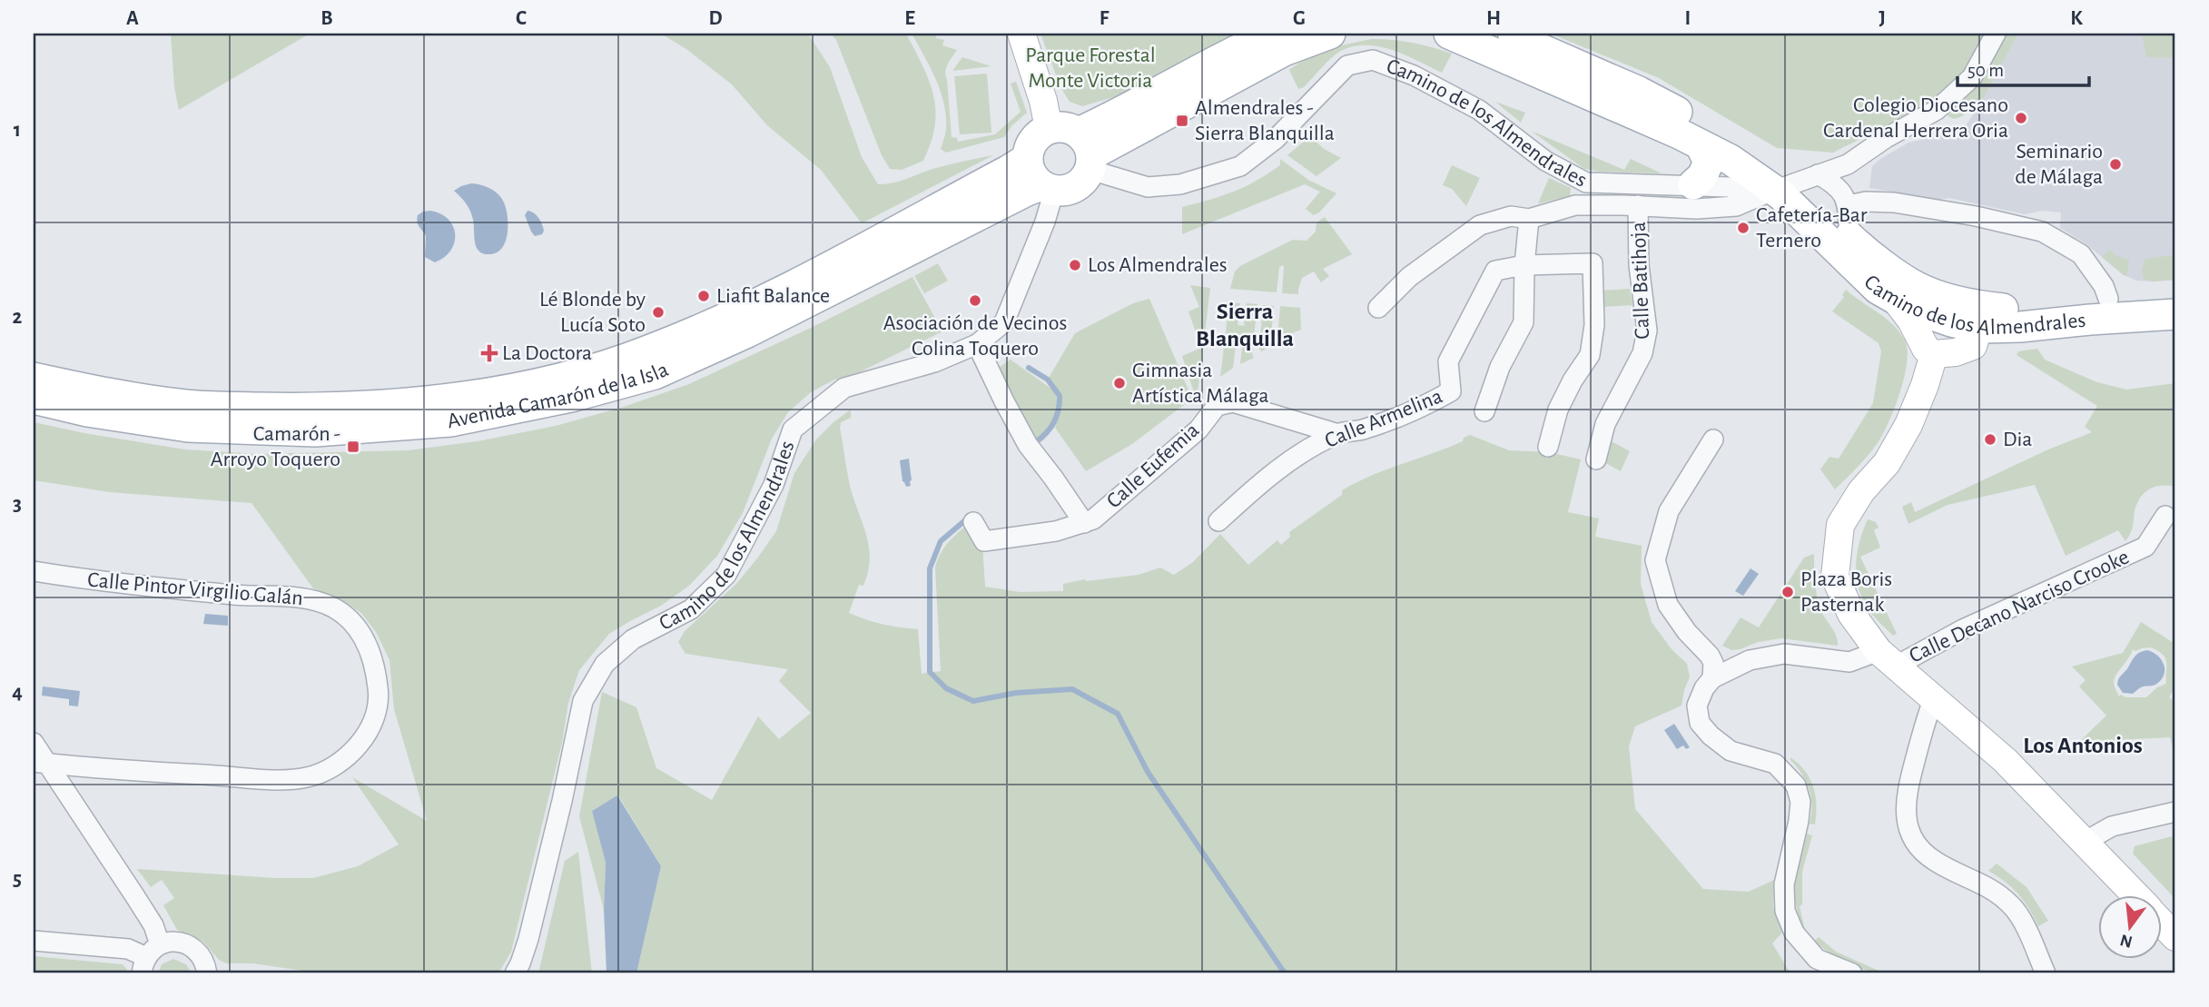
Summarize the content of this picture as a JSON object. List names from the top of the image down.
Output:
{
  "streets": {
    "main road": ["Camino de los Almendrales", "Avenida Camarón de la Isla"],
    "street": [
      "Calle Batihoja",
      "Calle Armelina",
      "Calle Eufemia",
      "Calle Pintor Virgilio Galán",
      "Calle Decano Narciso Crooke"
    ]
  },
  "crossings": [
    ["Camino de los Almendrales", "Avenida Camarón de la Isla"],
    ["Calle Armelina", "Calle Eufemia"]
  ],
  "districts": ["Sierra Blanquilla", "Los Antonios"],
  "parks": ["Parque Forestal Monte Victoria"],
  "places": {
    "other": [
      "Colegio Diocesano Cardenal Herrera Oria",
      "Seminario de Málaga",
      "Cafetería-Bar Ternero",
      "Los Almendrales",
      "Liafit Balance",
      "Asociación de Vecinos Colina Toquero",
      "Lé Blonde by Lucía Soto",
      "Gimnasia Artística Málaga",
      "Dia",
      "Plaza Boris Pasternak"
    ],
    "transit": ["Almendrales - Sierra Blanquilla", "Camarón - Arroyo Toquero"],
    "health": ["La Doctora"]
  },
  "scale_bar": "50 m",
  "north": "bottom",
  "grid": {
    "columns": [
      "A",
      "B",
      "C",
      "D",
      "E",
      "F",
      "G",
      "H",
      "I",
      "J",
      "K"
    ],
    "rows": [
      "1",
      "2",
      "3",
      "4",
      "5"
    ]
  }
}
